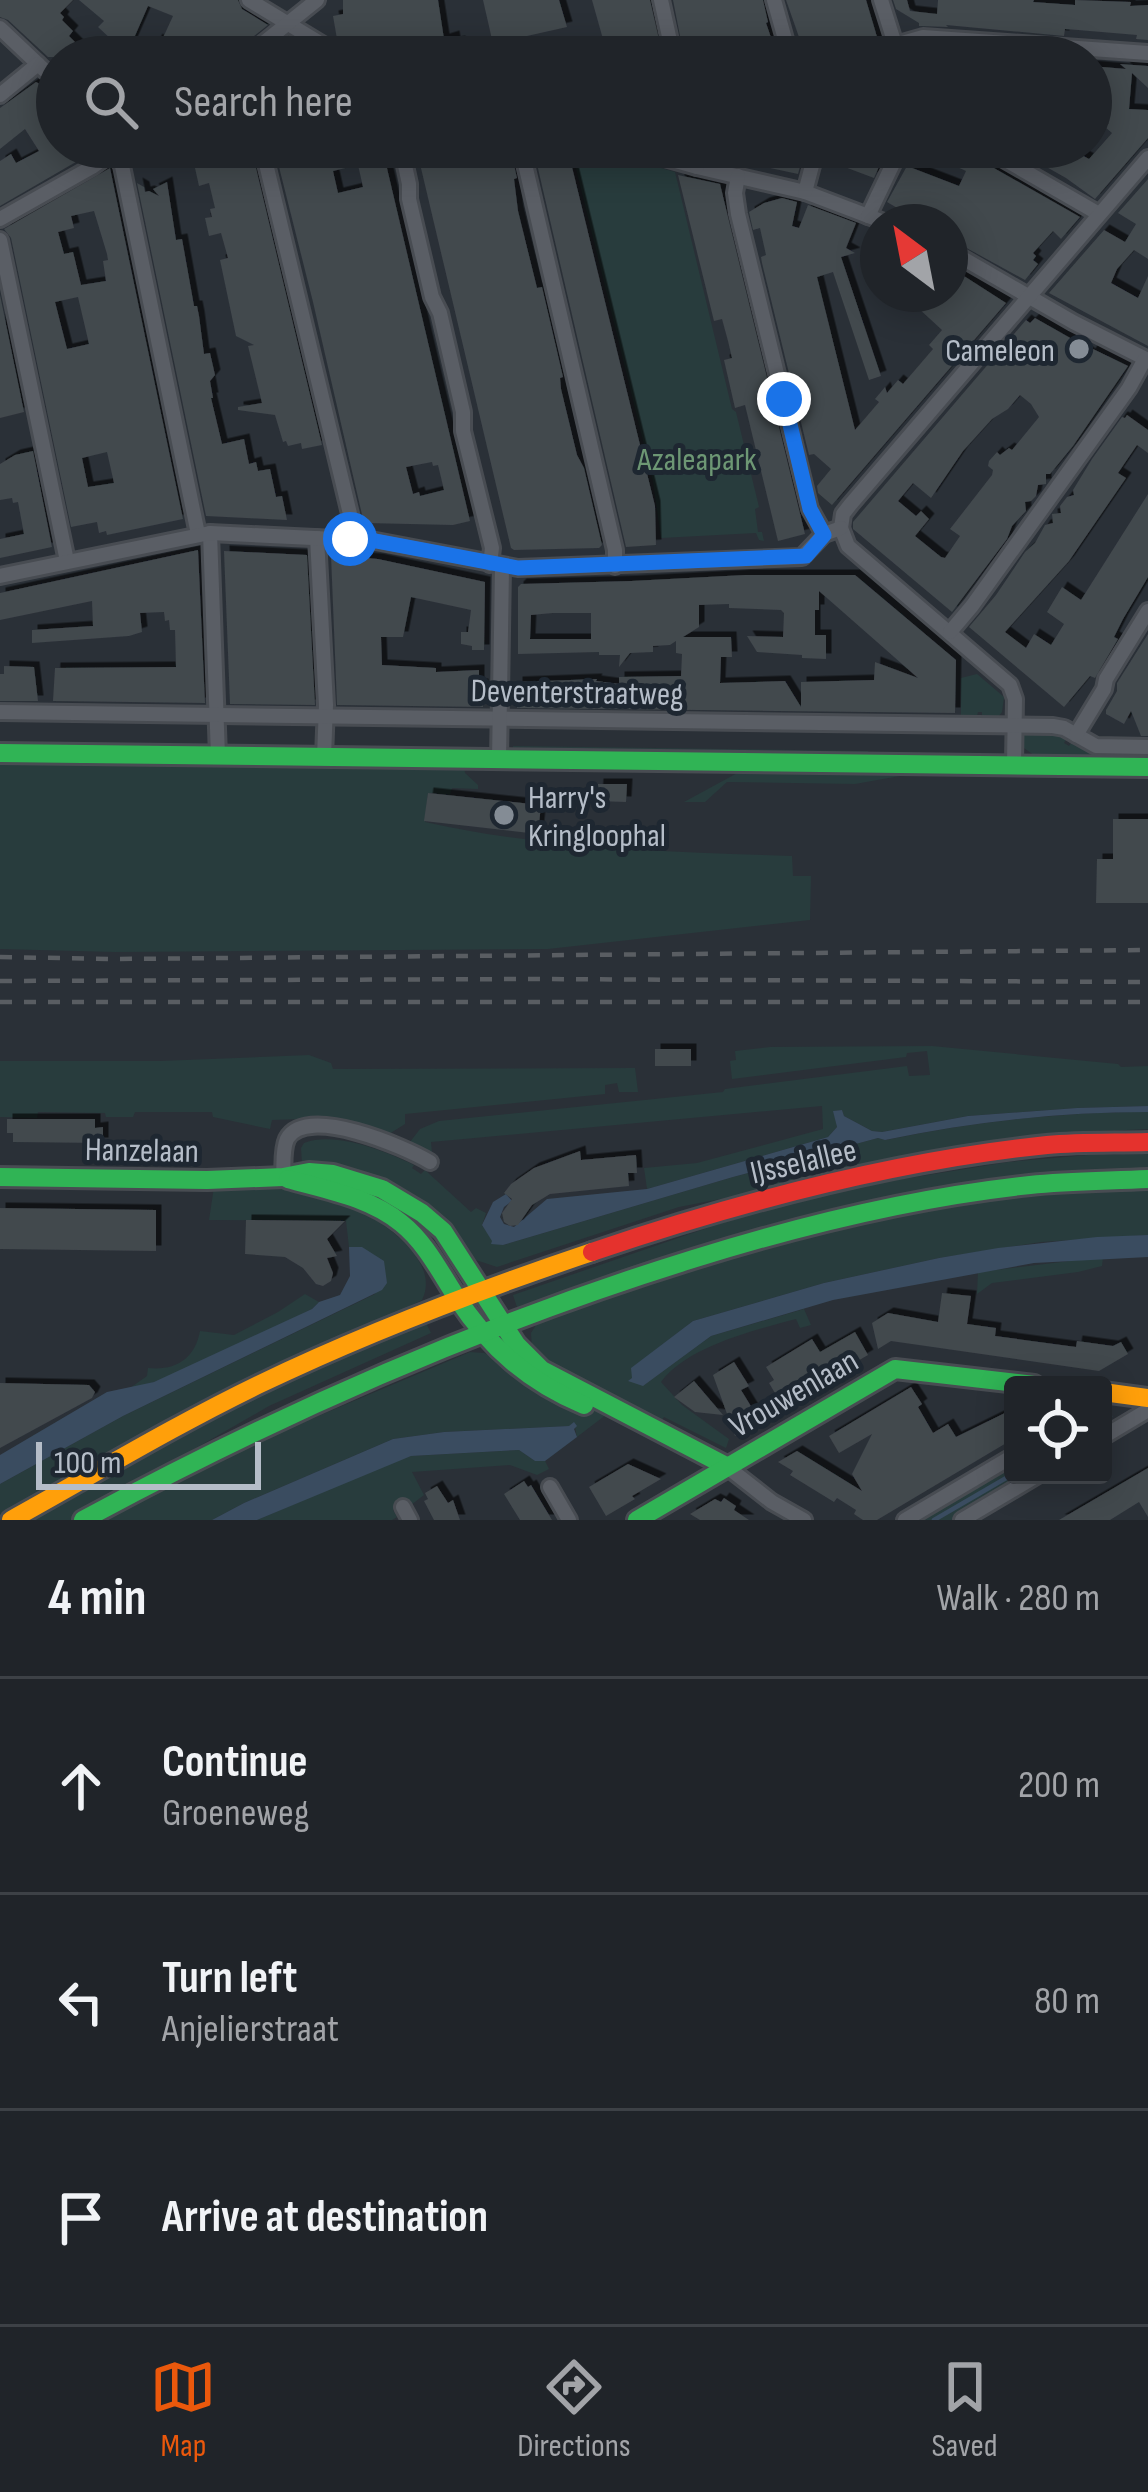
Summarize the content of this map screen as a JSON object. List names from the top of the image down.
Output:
{
  "streets": {
    "street": [
      "Deventerstraatweg",
      "Hanzelaan",
      "IJsselallee",
      "Vrouwenlaan"
    ]
  },
  "crossings": [
    ["Hanzelaan", "IJsselallee"]
  ],
  "parks": ["Azaleapark"],
  "places": ["Cameleon", "Harry's Kringloophal"],
  "scale_bar": "100 m",
  "north": "top left",
  "page": {
    "search": "Search here",
    "scale": "100 m",
    "heading": ["4 min", "Walk · 280 m"],
    "list": [
      ["Continue", "Groeneweg", "200 m"],
      ["Turn left", "Anjelierstraat", "80 m"],
      "Arrive at destination"
    ],
    "nav": ["Map", "Directions", "Saved"]
  }
}
